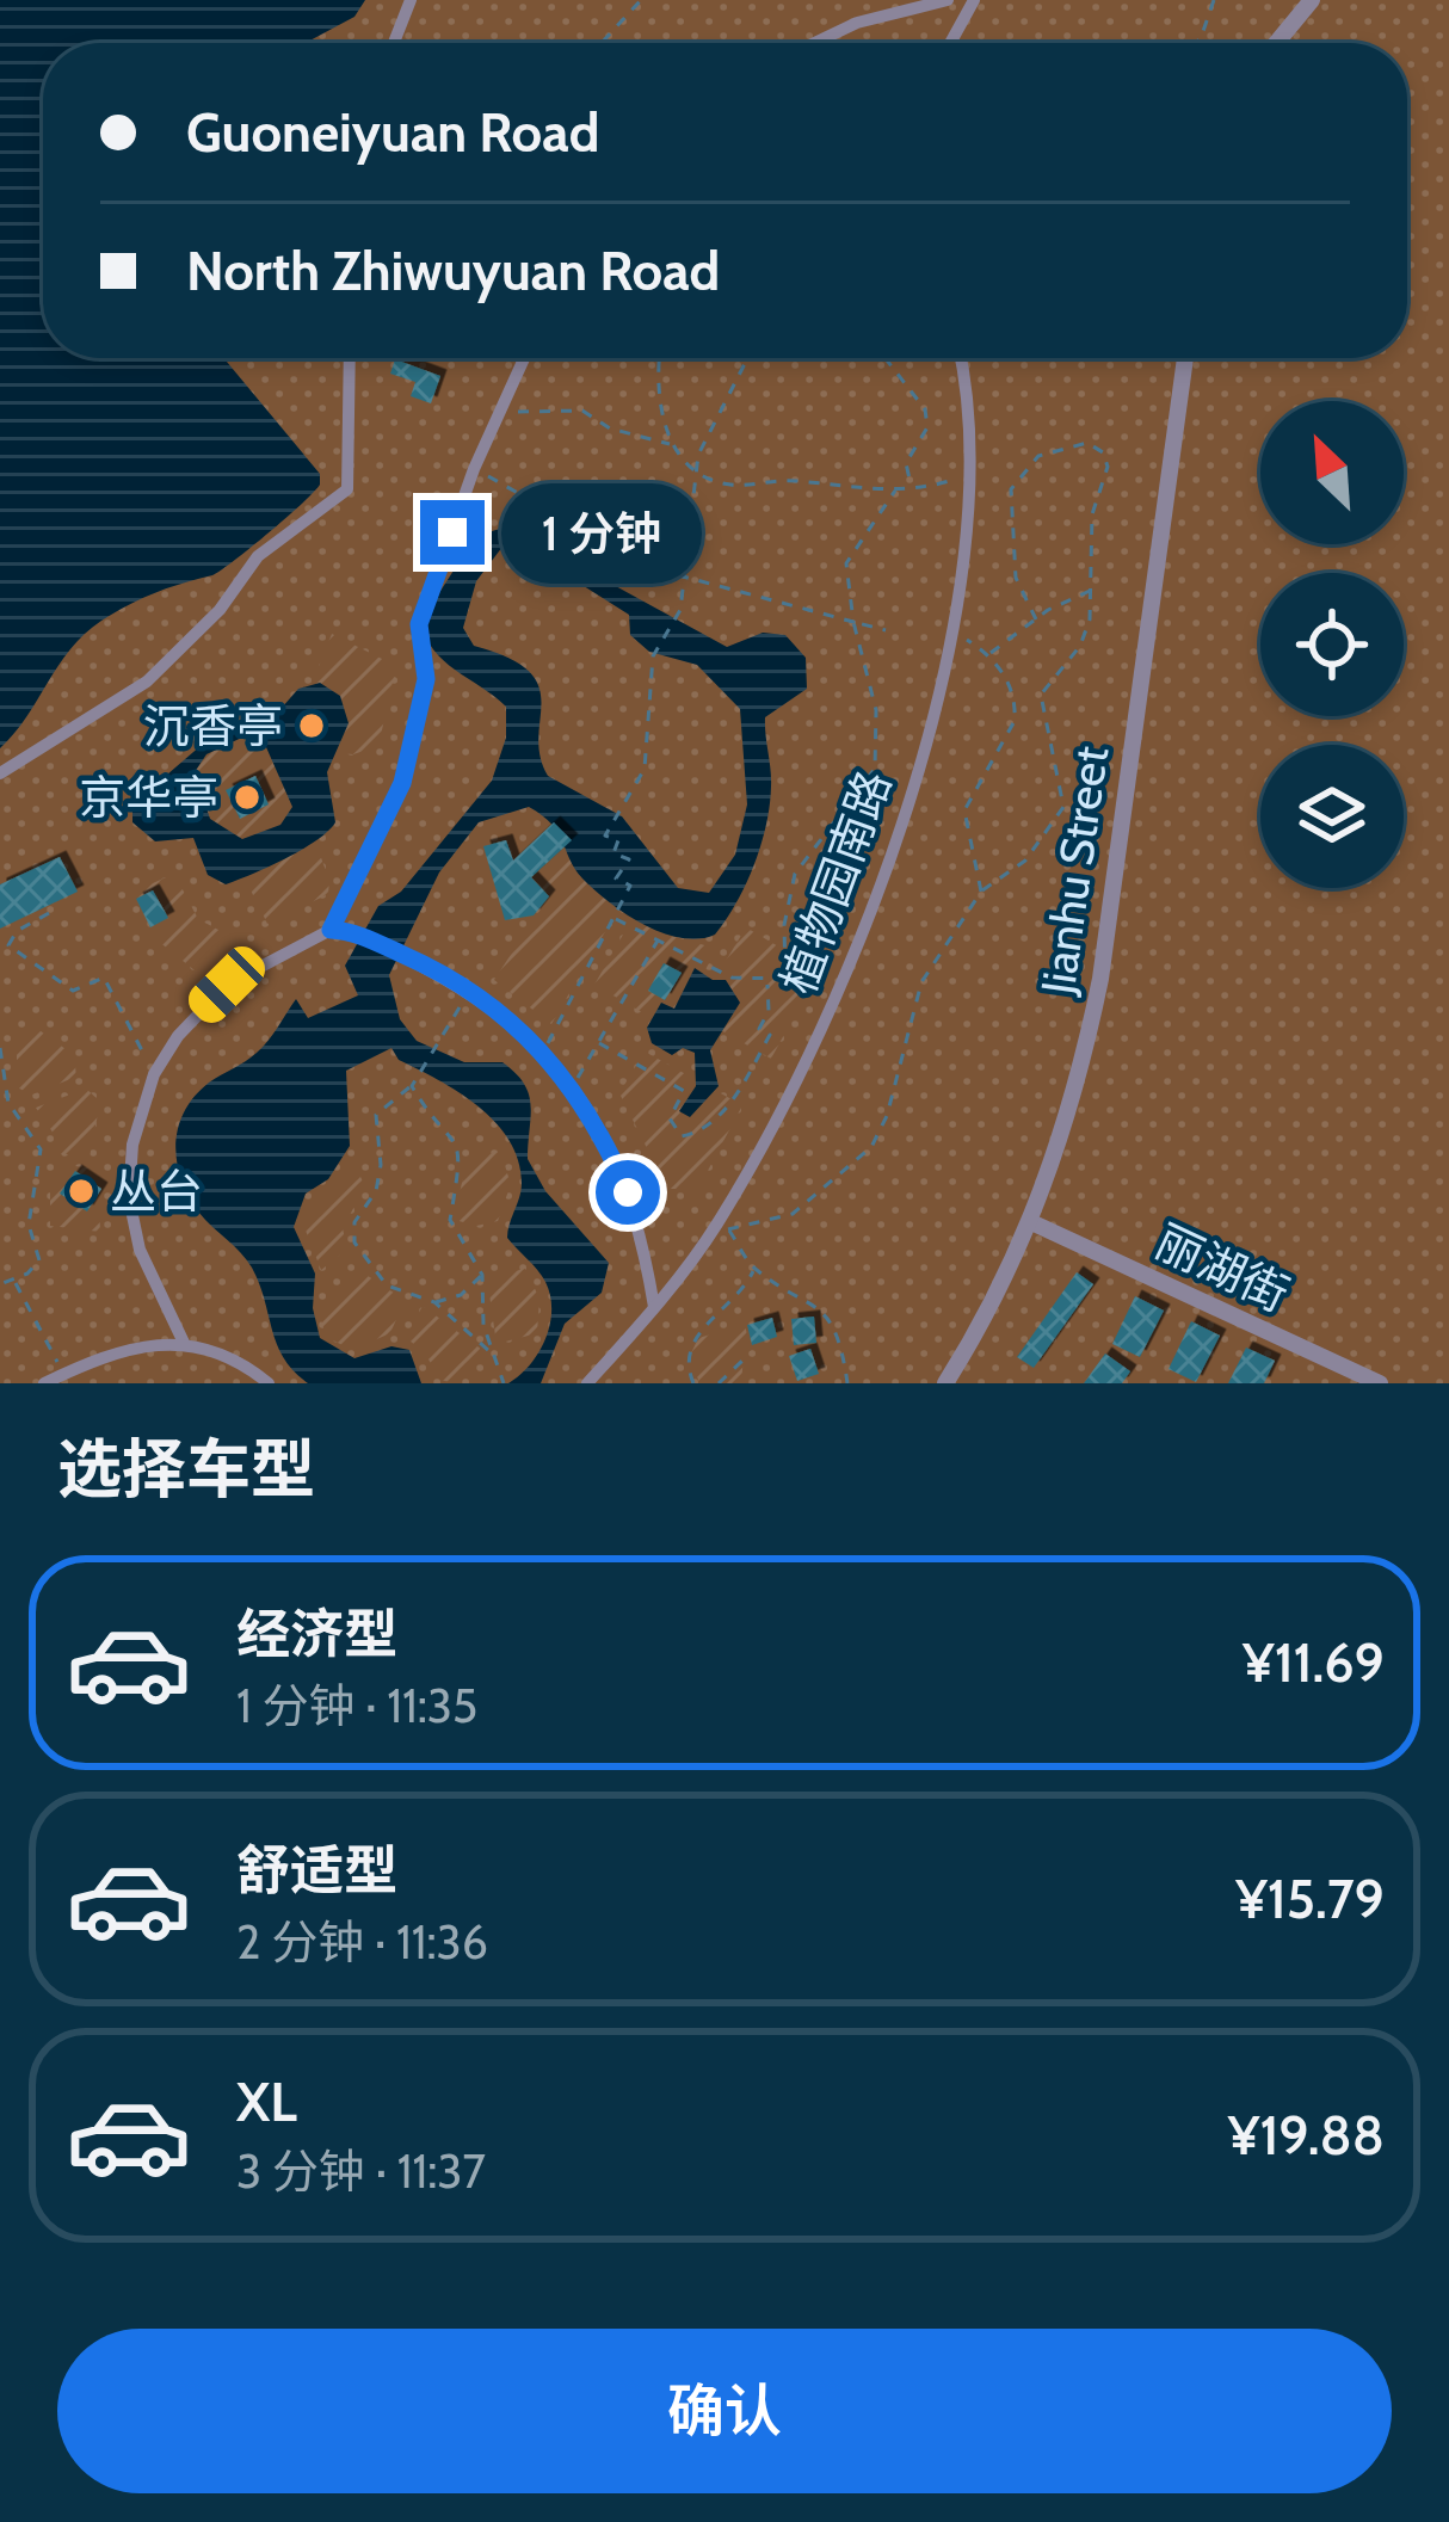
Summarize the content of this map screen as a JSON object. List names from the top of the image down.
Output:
{
  "streets": {
    "street": ["Jianhu Street", "植物园南路", "丽湖街"]
  },
  "crossings": [
    ["Jianhu Street", "丽湖街"]
  ],
  "places": ["沉香亭", "京华亭", "丛台"],
  "north": "top left",
  "page": {
    "banner": ["Guoneiyuan Road", "North Zhiwuyuan Road"],
    "bubble": "1 分钟",
    "heading": "选择车型",
    "list": [
      {
        "name": "经济型",
        "note": "1 分钟 · 11:35",
        "value": "¥11.69"
      },
      {
        "name": "舒适型",
        "note": "2 分钟 · 11:36",
        "value": "¥15.79"
      },
      {
        "name": "XL",
        "note": "3 分钟 · 11:37",
        "value": "¥19.88"
      }
    ],
    "buttons": "确认"
  }
}
